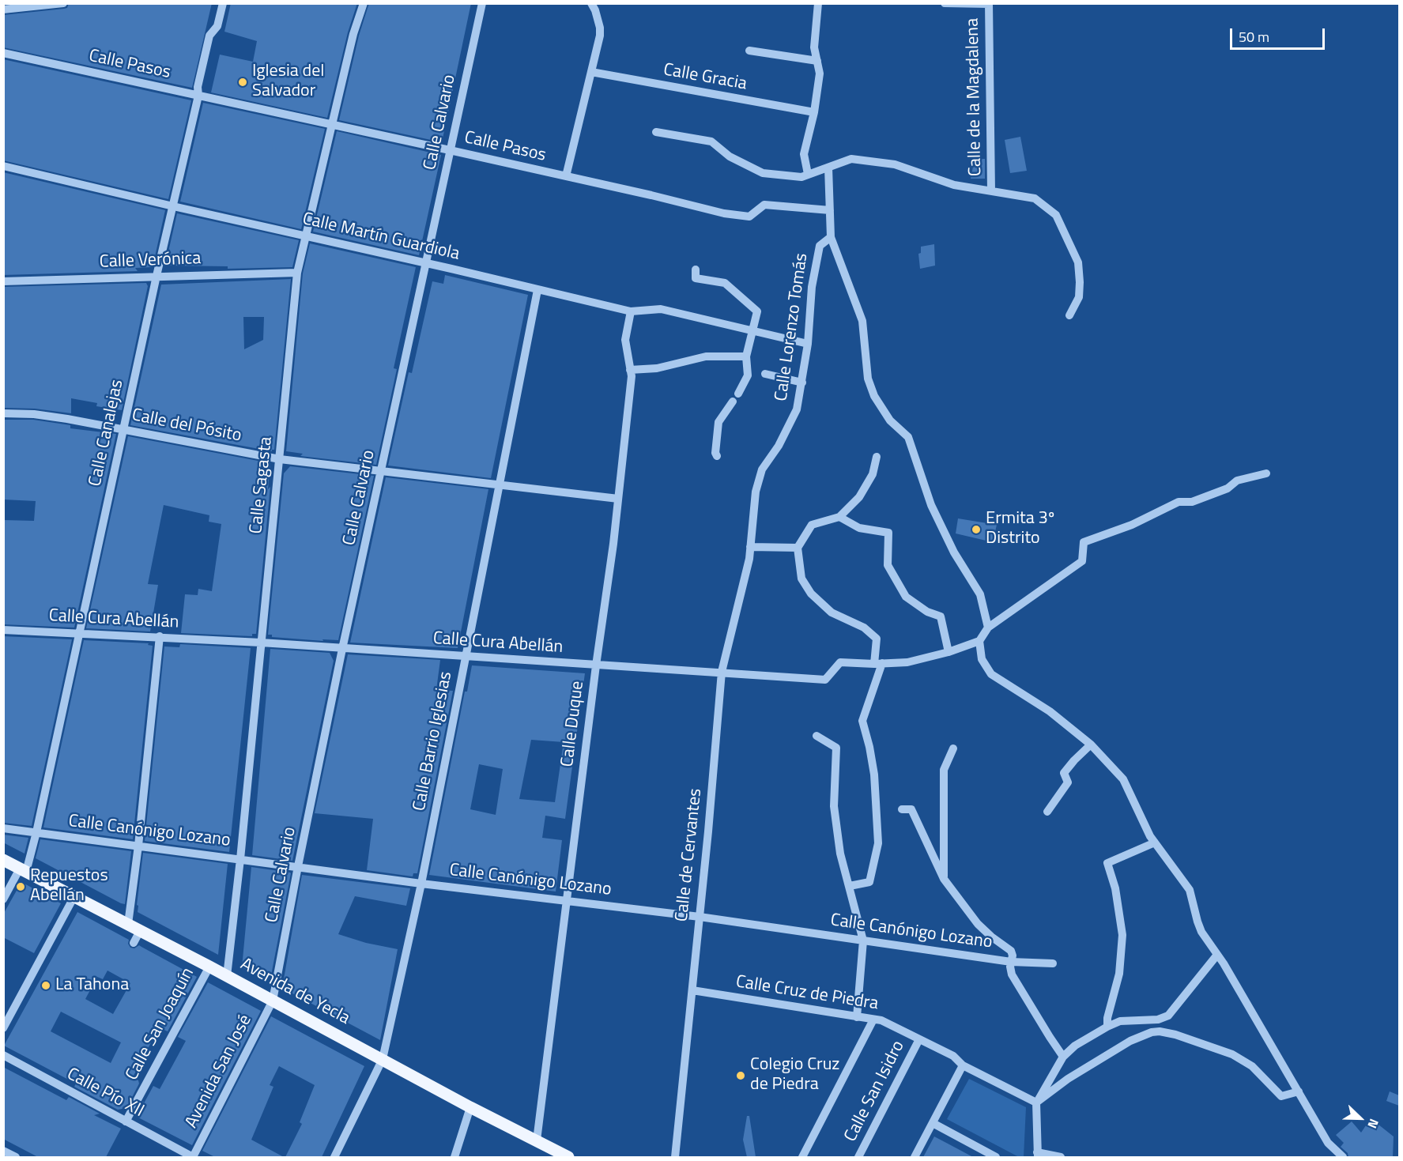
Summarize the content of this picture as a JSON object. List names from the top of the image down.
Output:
{
  "streets": {
    "main road": ["Avenida de Yecla"],
    "street": [
      "Calle Pasos",
      "Calle Gracia",
      "Calle de la Magdalena",
      "Calle Calvario",
      "Calle Martín Guardiola",
      "Calle Verónica",
      "Calle Lorenzo Tomás",
      "Calle del Pósito",
      "Calle Canalejas",
      "Calle Sagasta",
      "Calle Cura Abellán",
      "Calle Duque",
      "Calle Barrio Iglesias",
      "Calle Canónigo Lozano",
      "Calle de Cervantes",
      "Calle Cruz de Piedra",
      "Calle San Joaquín",
      "Avenida San José",
      "Calle San Isidro",
      "Calle Pío XII"
    ]
  },
  "crossings": [
    ["Calle Pasos", "Calle Calvario"],
    ["Calle Pasos", "Calle Canalejas"],
    ["Calle Pasos", "Calle Sagasta"],
    ["Calle Calvario", "Calle Martín Guardiola"],
    ["Calle Calvario", "Calle del Pósito"],
    ["Calle Calvario", "Calle Cura Abellán"],
    ["Calle Calvario", "Calle Canónigo Lozano"],
    ["Calle Calvario", "Avenida de Yecla"],
    ["Calle Calvario", "Avenida San José"],
    ["Calle Martín Guardiola", "Calle Lorenzo Tomás"],
    ["Calle Martín Guardiola", "Calle Canalejas"],
    ["Calle Martín Guardiola", "Calle Sagasta"],
    ["Calle Martín Guardiola", "Calle Duque"],
    ["Calle Martín Guardiola", "Calle Barrio Iglesias"],
    ["Calle Verónica", "Calle Canalejas"],
    ["Calle Verónica", "Calle Sagasta"],
    ["Calle Lorenzo Tomás", "Calle de Cervantes"],
    ["Calle del Pósito", "Calle Canalejas"],
    ["Calle del Pósito", "Calle Sagasta"],
    ["Calle del Pósito", "Calle Duque"],
    ["Calle del Pósito", "Calle Barrio Iglesias"],
    ["Calle Canalejas", "Calle Cura Abellán"],
    ["Calle Canalejas", "Calle Canónigo Lozano"],
    ["Calle Canalejas", "Avenida de Yecla"],
    ["Calle Sagasta", "Calle Cura Abellán"],
    ["Calle Sagasta", "Calle Canónigo Lozano"],
    ["Calle Sagasta", "Avenida de Yecla"],
    ["Calle Cura Abellán", "Calle Duque"],
    ["Calle Cura Abellán", "Calle Barrio Iglesias"],
    ["Calle Cura Abellán", "Calle de Cervantes"],
    ["Calle Duque", "Calle Canónigo Lozano"],
    ["Calle Duque", "Avenida de Yecla"],
    ["Calle Barrio Iglesias", "Calle Canónigo Lozano"],
    ["Calle Barrio Iglesias", "Avenida de Yecla"],
    ["Calle Canónigo Lozano", "Calle de Cervantes"],
    ["Calle de Cervantes", "Calle Cruz de Piedra"],
    ["Avenida de Yecla", "Calle San Joaquín"],
    ["Avenida de Yecla", "Avenida San José"],
    ["Calle Cruz de Piedra", "Calle San Isidro"],
    ["Calle San Joaquín", "Calle Pío XII"],
    ["Avenida San José", "Calle Pío XII"]
  ],
  "places": [
    "Iglesia del Salvador",
    "Ermita 3º Distrito",
    "Repuestos Abellán",
    "La Tahona",
    "Colegio Cruz de Piedra"
  ],
  "scale_bar": "50 m",
  "north": "bottom right"
}
